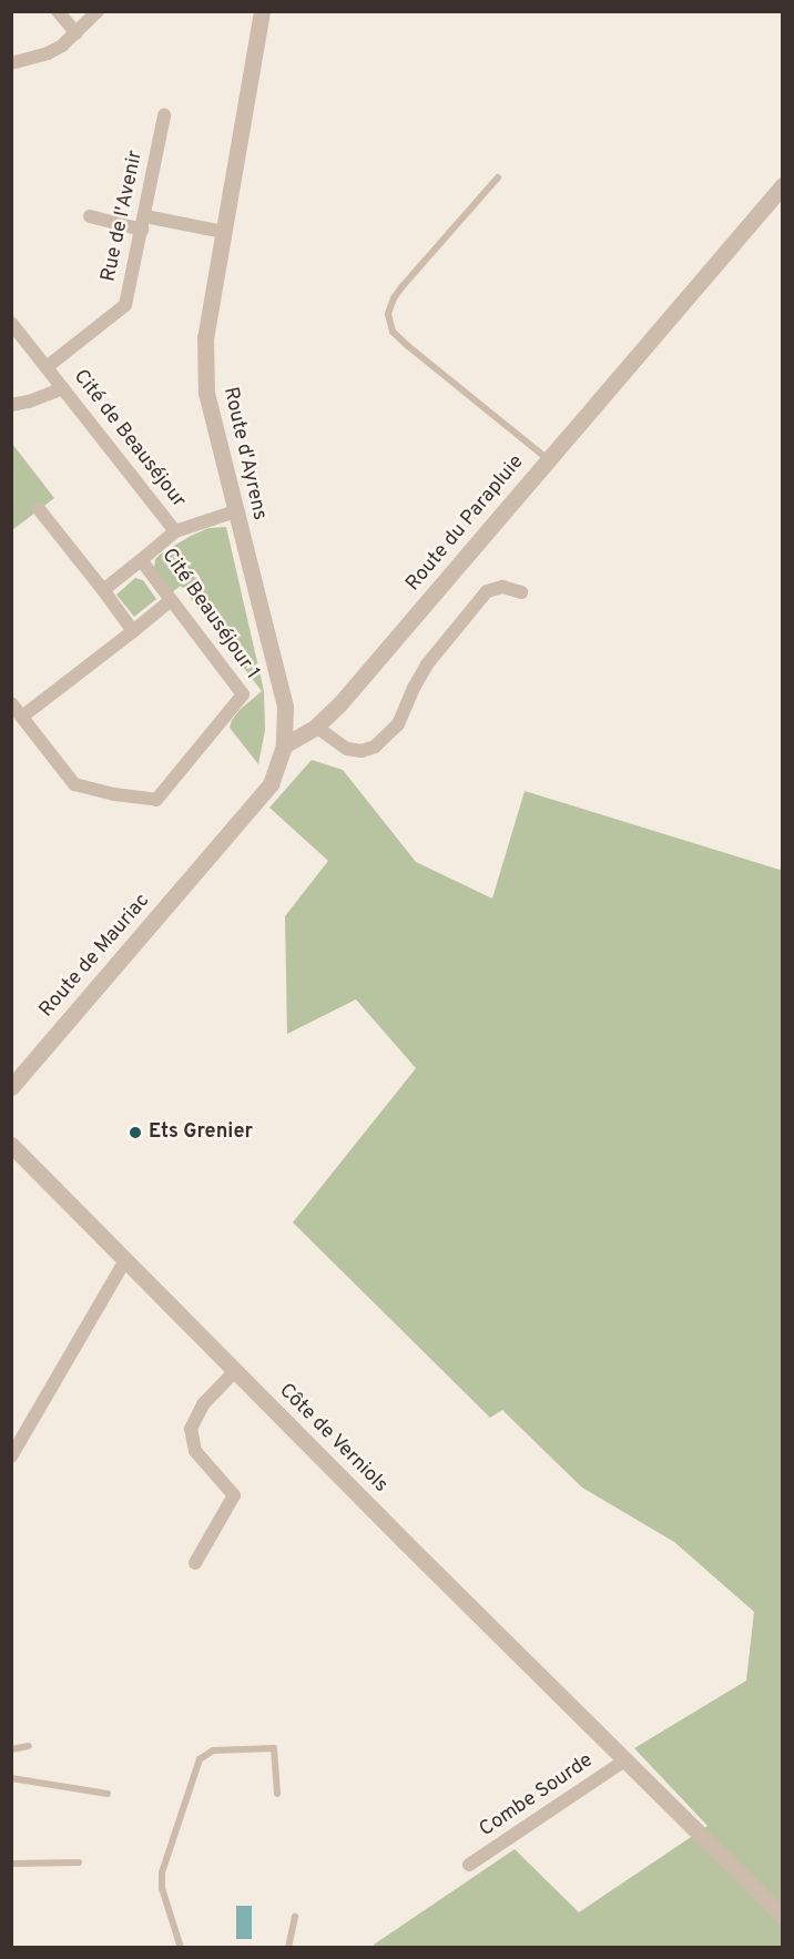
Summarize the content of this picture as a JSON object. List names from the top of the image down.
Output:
{
  "streets": {
    "street": [
      "Rue de l'Avenir",
      "Cité de Beauséjour",
      "Route d'Ayrens",
      "Route du Parapluie",
      "Cité Beauséjour 1",
      "Route de Mauriac",
      "Côte de Verniols",
      "Combe Sourde"
    ]
  },
  "crossings": [
    ["Rue de l'Avenir", "Cité de Beauséjour"],
    ["Cité de Beauséjour", "Route d'Ayrens"],
    ["Cité de Beauséjour", "Cité Beauséjour 1"],
    ["Route d'Ayrens", "Route du Parapluie"],
    ["Route d'Ayrens", "Route de Mauriac"],
    ["Route du Parapluie", "Route de Mauriac"],
    ["Côte de Verniols", "Combe Sourde"]
  ],
  "places": ["Ets Grenier"]
}
